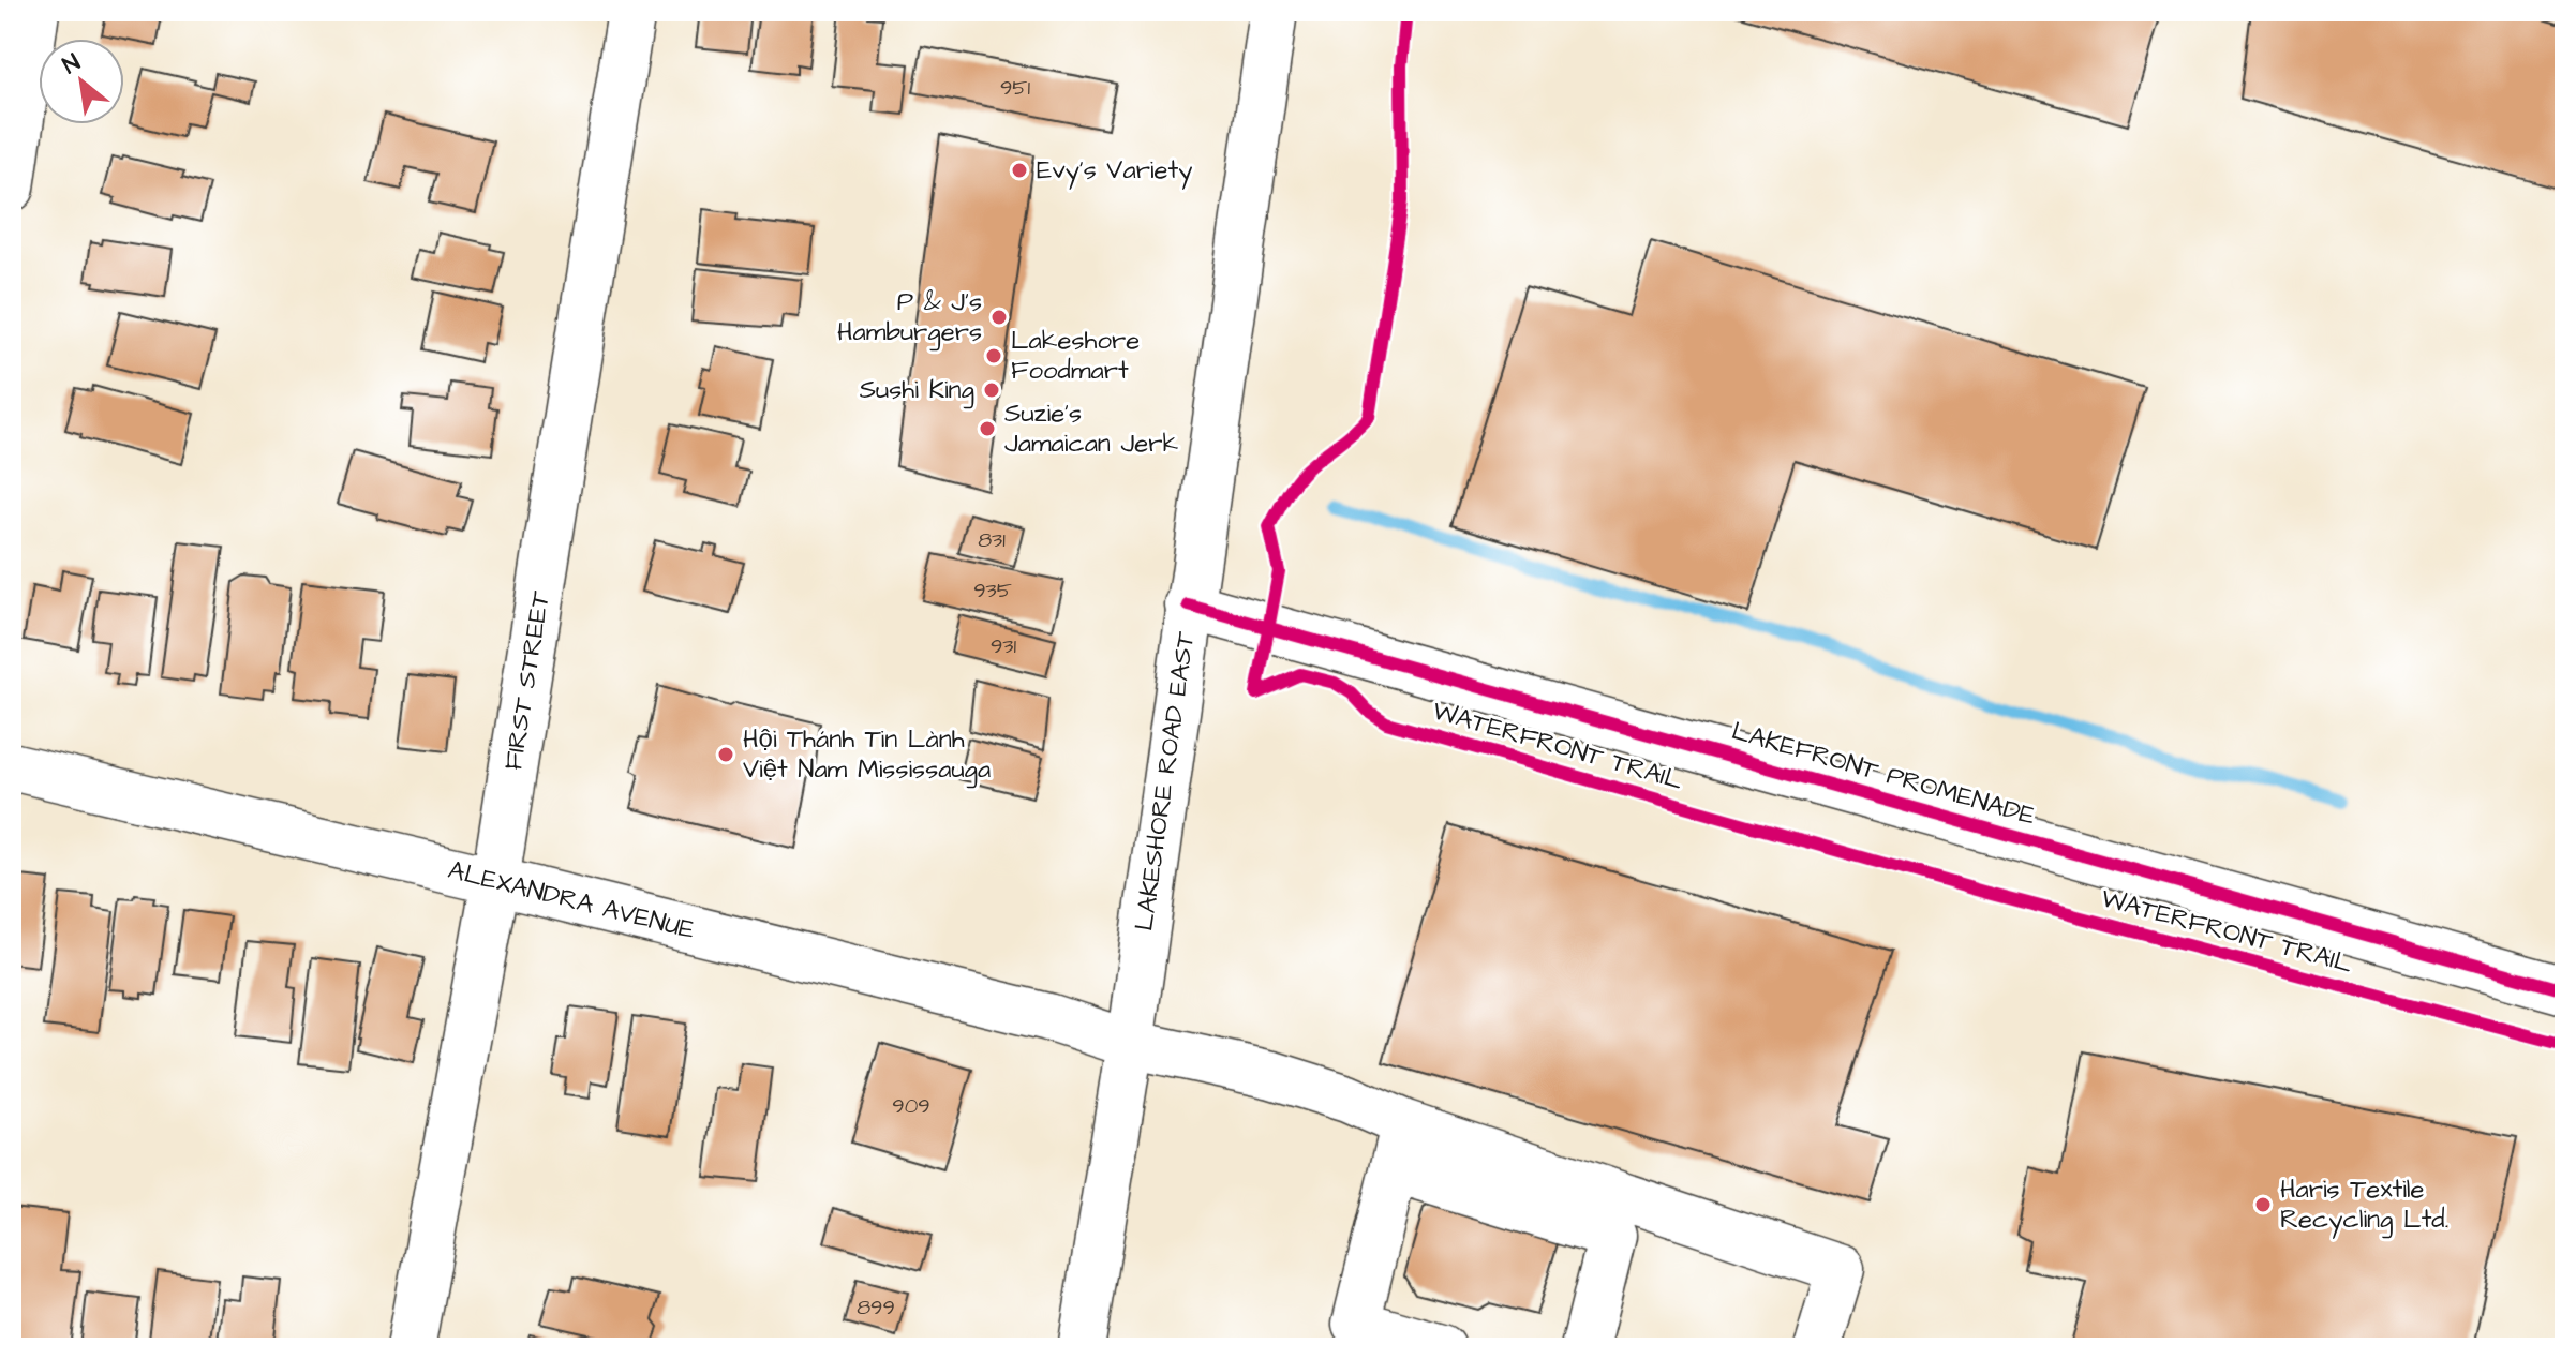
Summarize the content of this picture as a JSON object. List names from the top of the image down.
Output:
{
  "streets": {
    "street": [
      "FIRST STREET",
      "LAKEFRONT PROMENADE",
      "LAKESHORE ROAD EAST",
      "ALEXANDRA AVENUE"
    ],
    "cycle path": ["WATERFRONT TRAIL"]
  },
  "crossings": [
    ["FIRST STREET", "ALEXANDRA AVENUE"],
    ["LAKEFRONT PROMENADE", "LAKESHORE ROAD EAST"],
    ["LAKESHORE ROAD EAST", "ALEXANDRA AVENUE"]
  ],
  "places": [
    "Evy's Variety",
    "P & J's Hamburgers",
    "Lakeshore Foodmart",
    "Sushi King",
    "Suzie's Jamaican Jerk",
    "Hội Thánh Tin Lành Việt Nam Mississauga",
    "Haris Textile Recycling Ltd."
  ],
  "house_numbers": [
    "951",
    "831",
    "935",
    "931",
    "909",
    "899"
  ],
  "north": "top left"
}
